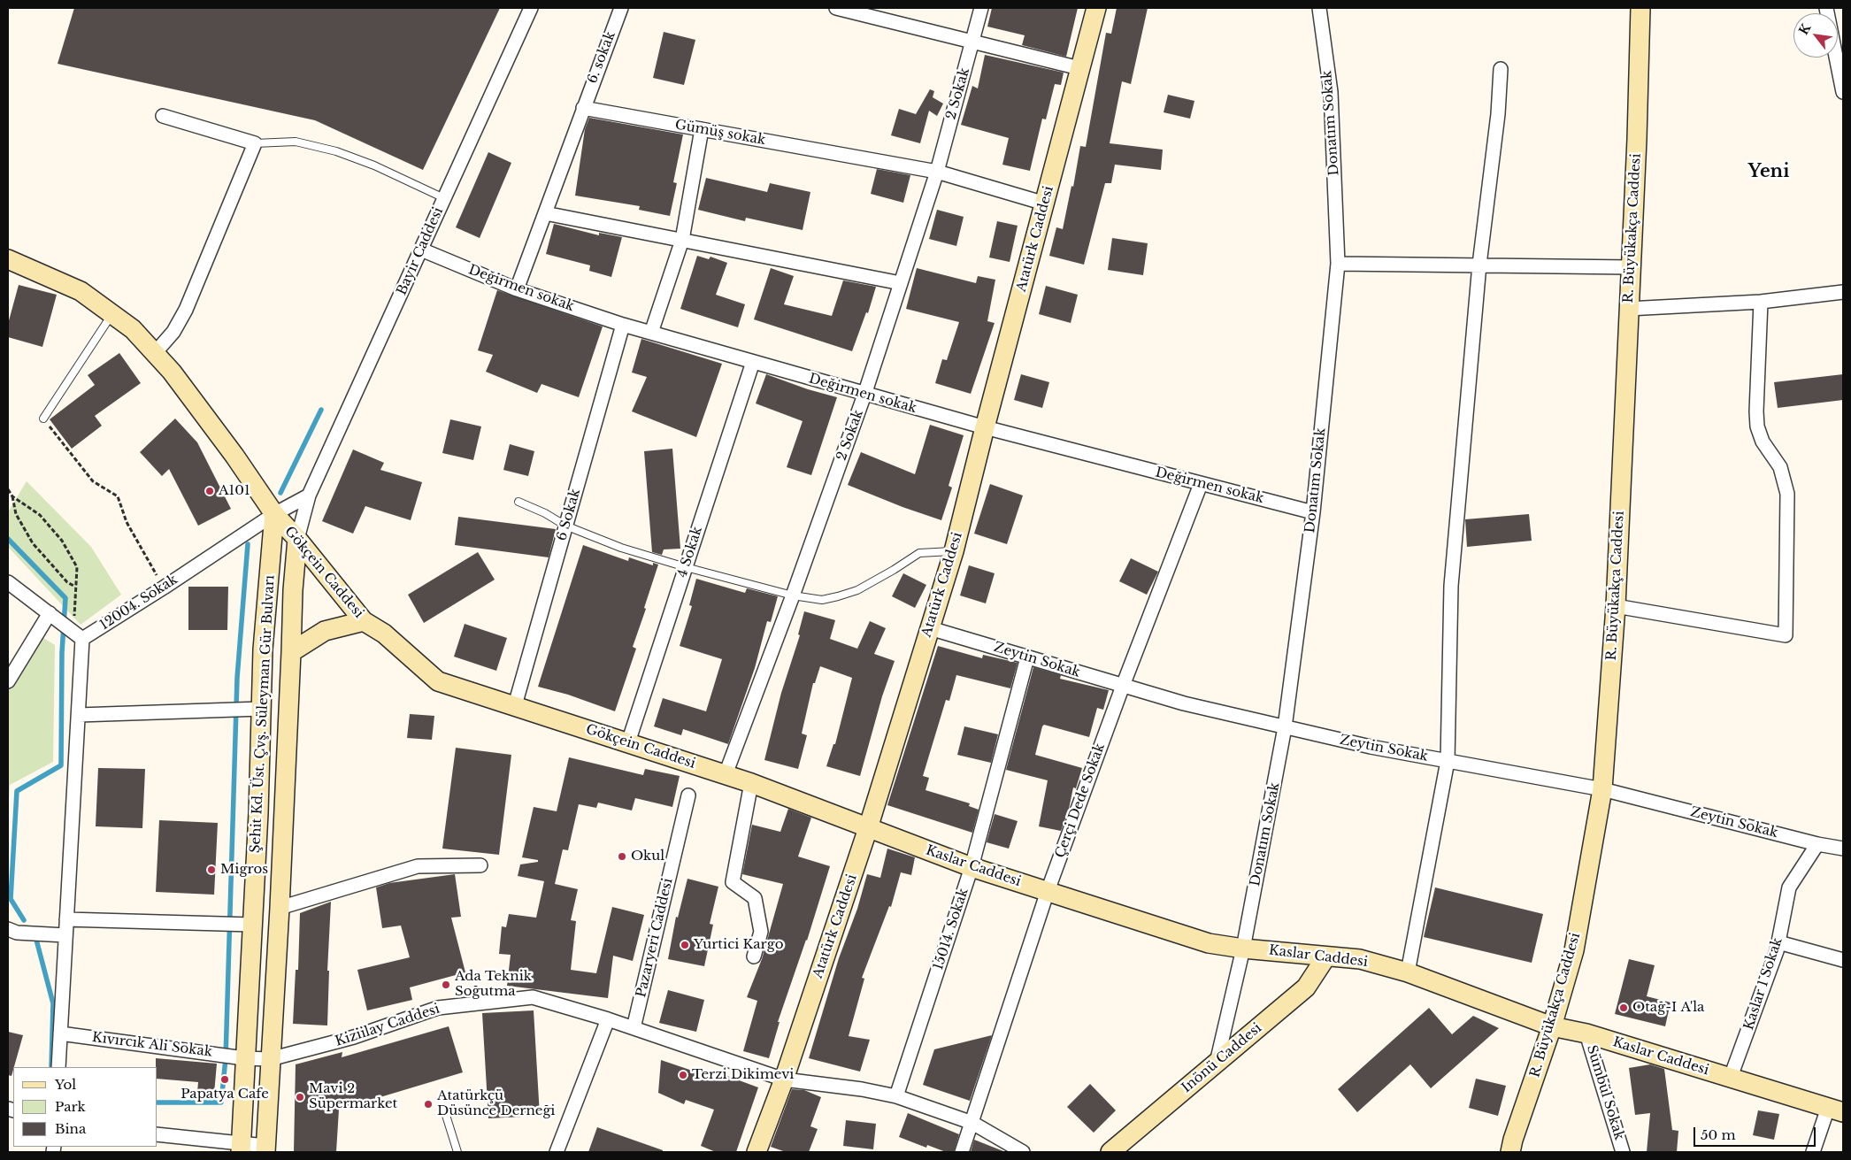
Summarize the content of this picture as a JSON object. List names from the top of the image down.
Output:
{
  "streets": {
    "street": [
      "6. sokak",
      "2 Sokak",
      "Donatım Sokak",
      "Gümüş sokak",
      "R. Büyükakça Caddesi",
      "Atatürk Caddesi",
      "Bayir Caddesi",
      "Değirmen sokak",
      "6 Sokak",
      "4 Sokak",
      "Gökçein Caddesi",
      "12004. Sokak",
      "Zeytin Sokak",
      "Şehit Kd. Üst. Çvş. Süleyman Gür Bulvarı",
      "Çerçi Dede Sokak",
      "Kaslar Caddesi",
      "15014. Sokak",
      "Pazaryeri Caddesi",
      "Kaslar 1 Sokak",
      "Kiziilay Caddesi",
      "Kıvırcık Ali Sokak",
      "Inönü Caddesi",
      "Sümbül Sokak"
    ]
  },
  "crossings": [
    ["6. sokak", "Gümüş sokak"],
    ["2 Sokak", "Gümüş sokak"],
    ["2 Sokak", "Değirmen sokak"],
    ["2 Sokak", "Gökçein Caddesi"],
    ["Donatım Sokak", "Değirmen sokak"],
    ["Donatım Sokak", "Zeytin Sokak"],
    ["Donatım Sokak", "Kaslar Caddesi"],
    ["Donatım Sokak", "Inönü Caddesi"],
    ["Gümüş sokak", "Atatürk Caddesi"],
    ["R. Büyükakça Caddesi", "Zeytin Sokak"],
    ["R. Büyükakça Caddesi", "Kaslar Caddesi"],
    ["Atatürk Caddesi", "Değirmen sokak"],
    ["Atatürk Caddesi", "Gökçein Caddesi"],
    ["Atatürk Caddesi", "Zeytin Sokak"],
    ["Atatürk Caddesi", "Kaslar Caddesi"],
    ["Atatürk Caddesi", "Kiziilay Caddesi"],
    ["Bayir Caddesi", "Değirmen sokak"],
    ["Bayir Caddesi", "Gökçein Caddesi"],
    ["Bayir Caddesi", "12004. Sokak"],
    ["Bayir Caddesi", "Şehit Kd. Üst. Çvş. Süleyman Gür Bulvarı"],
    ["Değirmen sokak", "6 Sokak"],
    ["Değirmen sokak", "4 Sokak"],
    ["Değirmen sokak", "Çerçi Dede Sokak"],
    ["6 Sokak", "Gökçein Caddesi"],
    ["4 Sokak", "Gökçein Caddesi"],
    ["Gökçein Caddesi", "12004. Sokak"],
    ["Gökçein Caddesi", "Şehit Kd. Üst. Çvş. Süleyman Gür Bulvarı"],
    ["Gökçein Caddesi", "Kaslar Caddesi"],
    ["12004. Sokak", "Şehit Kd. Üst. Çvş. Süleyman Gür Bulvarı"],
    ["Zeytin Sokak", "Çerçi Dede Sokak"],
    ["Zeytin Sokak", "15014. Sokak"],
    ["Zeytin Sokak", "Kaslar 1 Sokak"],
    ["Şehit Kd. Üst. Çvş. Süleyman Gür Bulvarı", "Kiziilay Caddesi"],
    ["Şehit Kd. Üst. Çvş. Süleyman Gür Bulvarı", "Kıvırcık Ali Sokak"],
    ["Çerçi Dede Sokak", "Kaslar Caddesi"],
    ["Çerçi Dede Sokak", "Kiziilay Caddesi"],
    ["Kaslar Caddesi", "15014. Sokak"],
    ["Kaslar Caddesi", "Kaslar 1 Sokak"],
    ["Kaslar Caddesi", "Inönü Caddesi"],
    ["Kaslar Caddesi", "Sümbül Sokak"],
    ["15014. Sokak", "Kiziilay Caddesi"],
    ["Pazaryeri Caddesi", "Kiziilay Caddesi"],
    ["Kiziilay Caddesi", "Kıvırcık Ali Sokak"]
  ],
  "districts": ["Yeni"],
  "places": [
    "A101",
    "Okul",
    "Migros",
    "Yurtici Kargo",
    "Ada Teknik Soğutma",
    "Otağ-I A'la",
    "Terzi Dikimevi",
    "Papatya Cafe",
    "Mavi 2 Süpermarket",
    "Atatürkçü Düsünce Derneği"
  ],
  "legend": ["Yol", "Park", "Bina"],
  "scale_bar": "50 m",
  "north": "top left"
}
